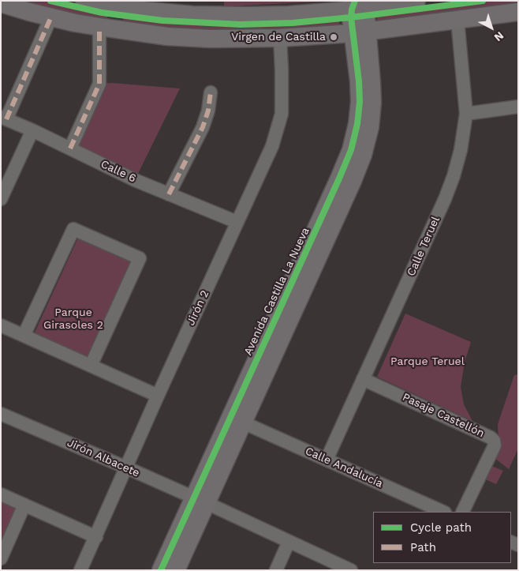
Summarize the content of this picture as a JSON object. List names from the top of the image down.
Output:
{
  "streets": {
    "street": [
      "Calle 6",
      "Calle Teruel",
      "Avenida Castilla La Nueva",
      "Jirón 2",
      "Pasaje Castellón",
      "Jirón Albacete",
      "Calle Andalucía"
    ]
  },
  "crossings": [
    ["Calle 6", "Jirón 2"],
    ["Calle Teruel", "Pasaje Castellón"],
    ["Calle Teruel", "Calle Andalucía"],
    ["Avenida Castilla La Nueva", "Jirón Albacete"],
    ["Avenida Castilla La Nueva", "Calle Andalucía"],
    ["Jirón 2", "Jirón Albacete"]
  ],
  "parks": ["Parque Girasoles 2", "Parque Teruel"],
  "places": ["Virgen de Castilla"],
  "legend": ["Cycle path", "Path"],
  "north": "bottom right"
}
